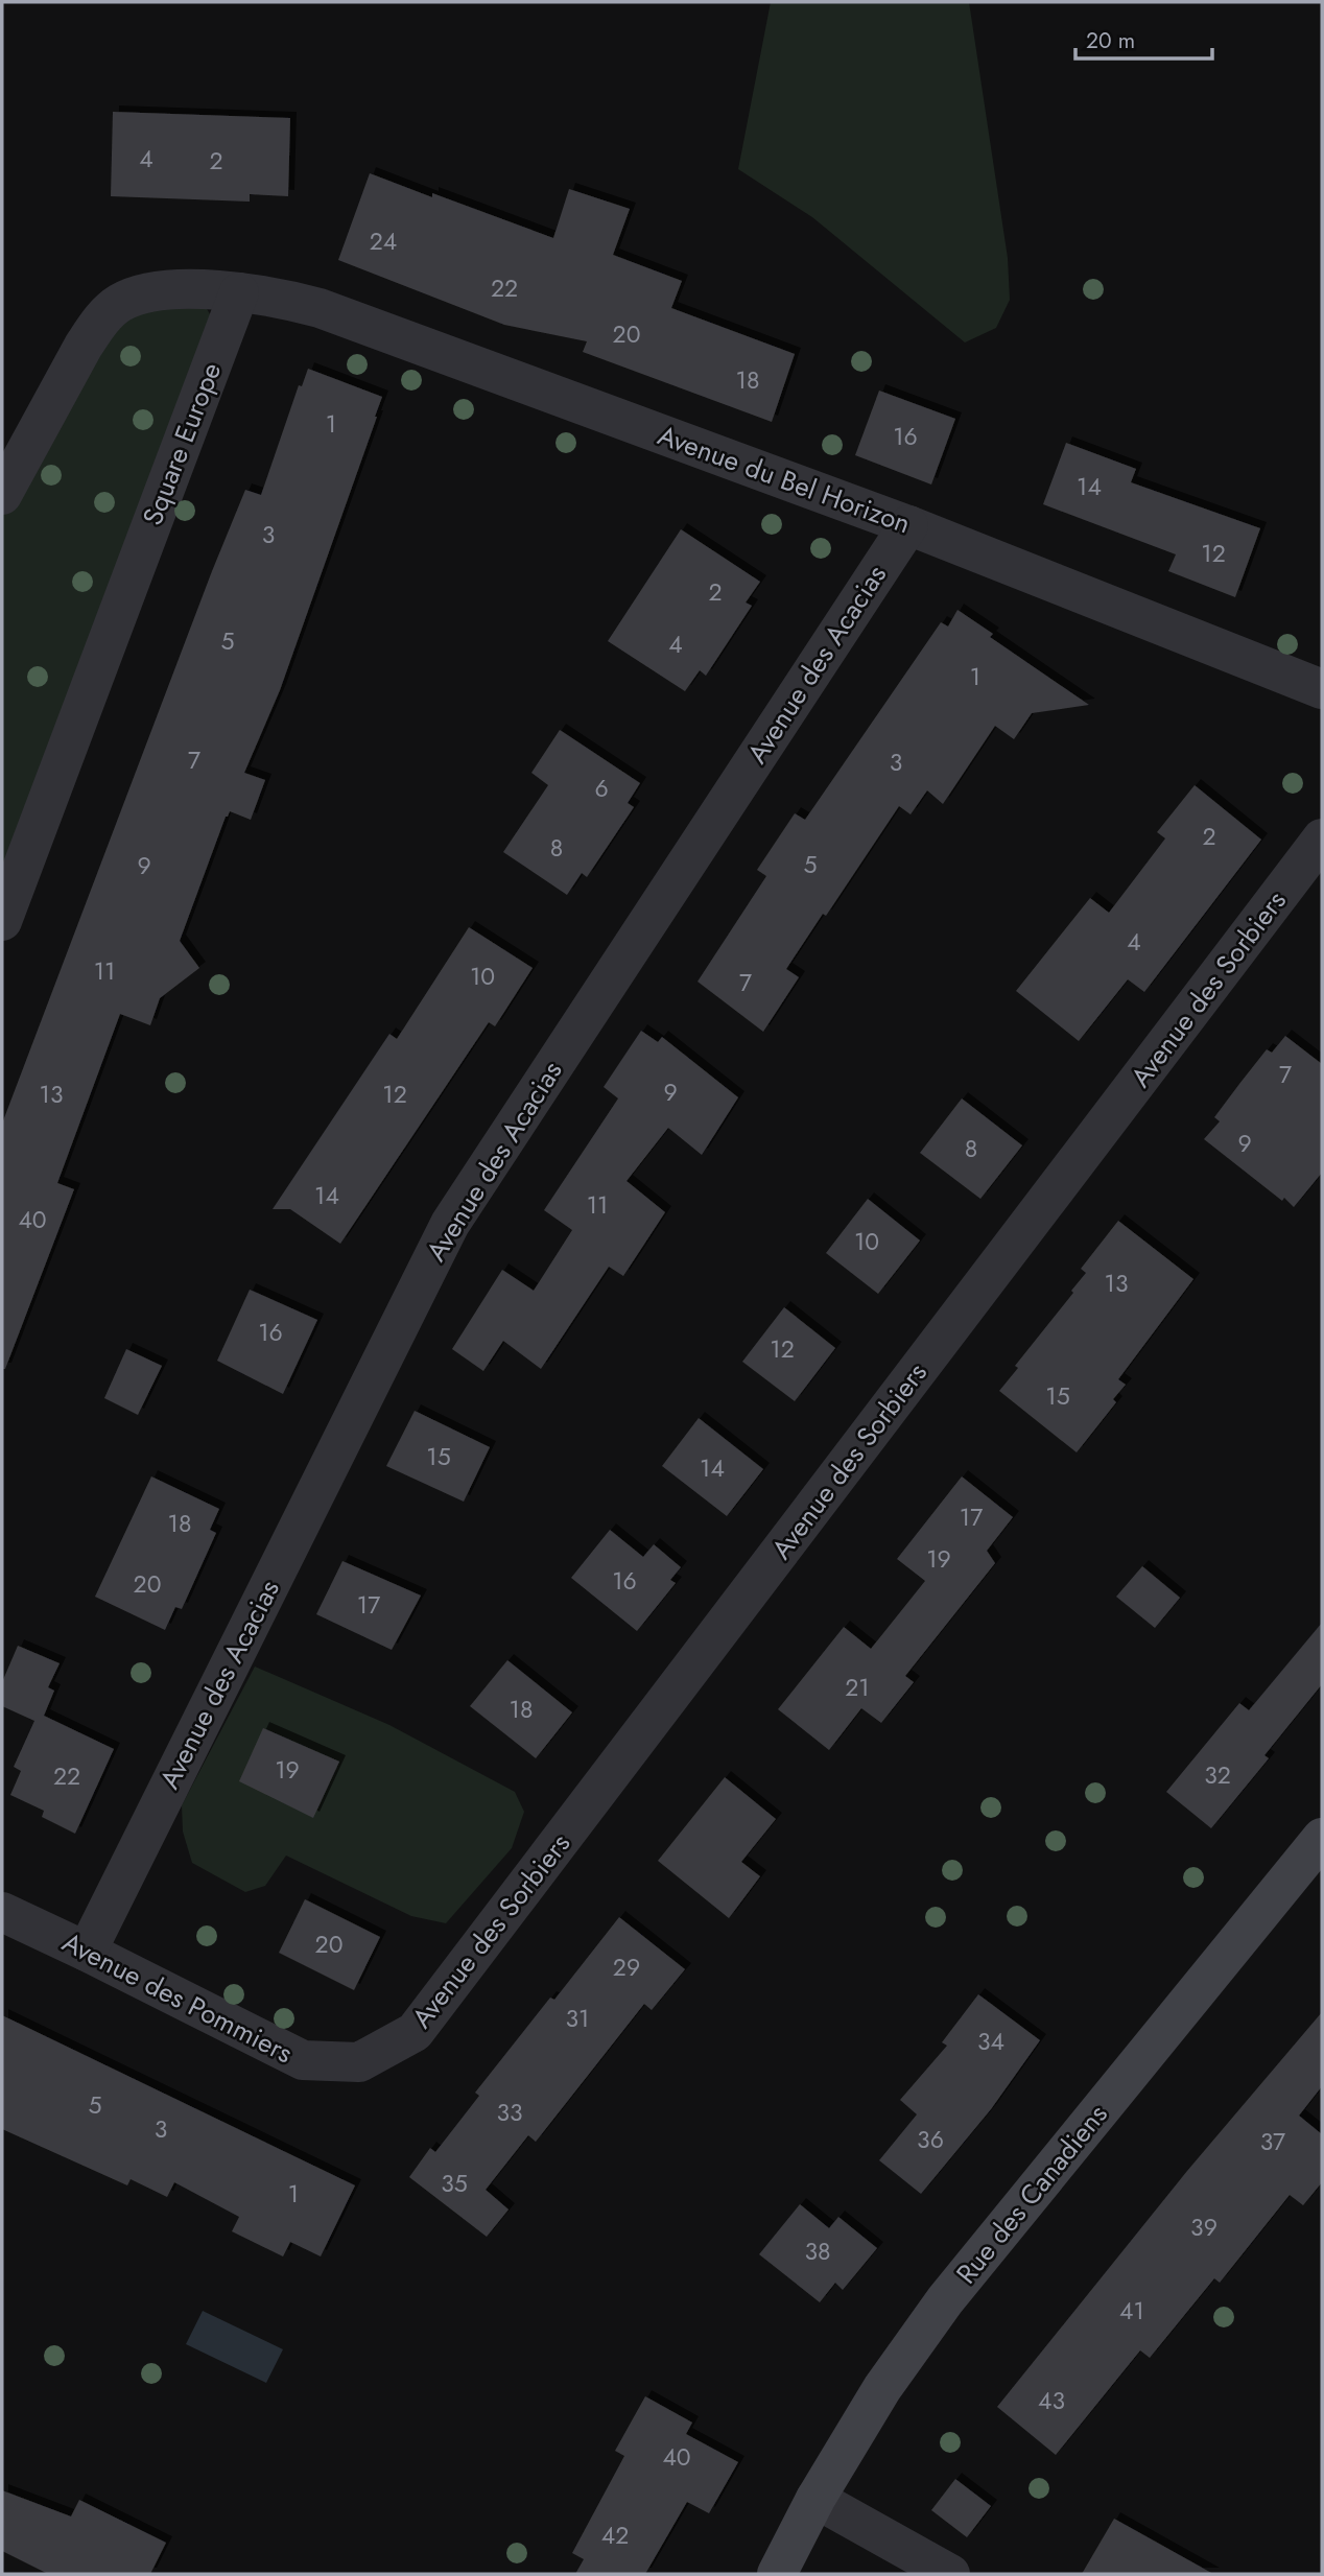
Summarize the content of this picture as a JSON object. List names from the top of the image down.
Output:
{
  "streets": {
    "street": [
      "Square Europe",
      "Avenue du Bel Horizon",
      "Avenue des Acacias",
      "Avenue des Sorbiers",
      "Avenue des Pommiers",
      "Rue des Canadiens"
    ]
  },
  "crossings": [
    ["Square Europe", "Avenue du Bel Horizon"],
    ["Avenue du Bel Horizon", "Avenue des Acacias"],
    ["Avenue des Acacias", "Avenue des Pommiers"],
    ["Avenue des Sorbiers", "Avenue des Pommiers"]
  ],
  "house_numbers": [
    "4",
    "2",
    "24",
    "22",
    "20",
    "18",
    "1",
    "16",
    "14",
    "3",
    "12",
    "2",
    "5",
    "4",
    "1",
    "7",
    "3",
    "6",
    "2",
    "8",
    "5",
    "9",
    "4",
    "11",
    "10",
    "7",
    "7",
    "9",
    "13",
    "12",
    "9",
    "8",
    "14",
    "11",
    "40",
    "10",
    "13",
    "16",
    "12",
    "15",
    "15",
    "14",
    "17",
    "18",
    "19",
    "16",
    "20",
    "17",
    "21",
    "18",
    "19",
    "32",
    "22",
    "20",
    "29",
    "31",
    "34",
    "5",
    "33",
    "3",
    "36",
    "37",
    "35",
    "1",
    "39",
    "38",
    "41",
    "43",
    "40",
    "42"
  ],
  "scale_bar": "20 m"
}
